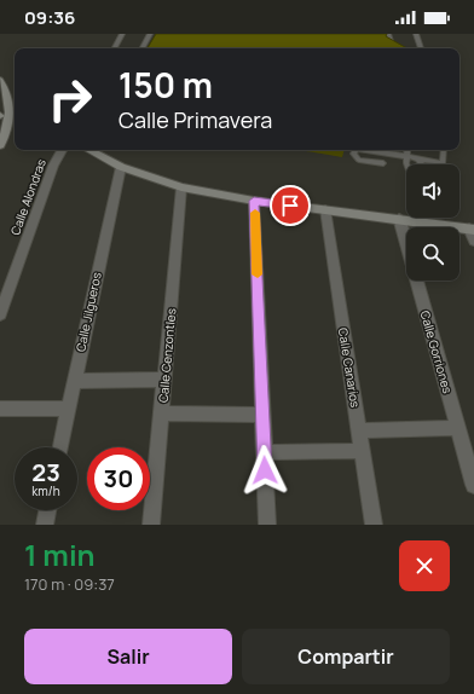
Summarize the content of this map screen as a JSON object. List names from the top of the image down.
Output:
{
  "streets": {
    "street": [
      "Calle Alondras",
      "Calle Jilgueros",
      "Calle Gorriones",
      "Calle Cenzontles",
      "Calle Canarios"
    ]
  },
  "page": {
    "status": "09:36",
    "turn": ["150 m", "Calle Primavera"],
    "speed": "23 km/h",
    "limit": "30",
    "heading": ["1 min", "170 m · 09:37"],
    "buttons": ["Salir", "Compartir"]
  }
}
